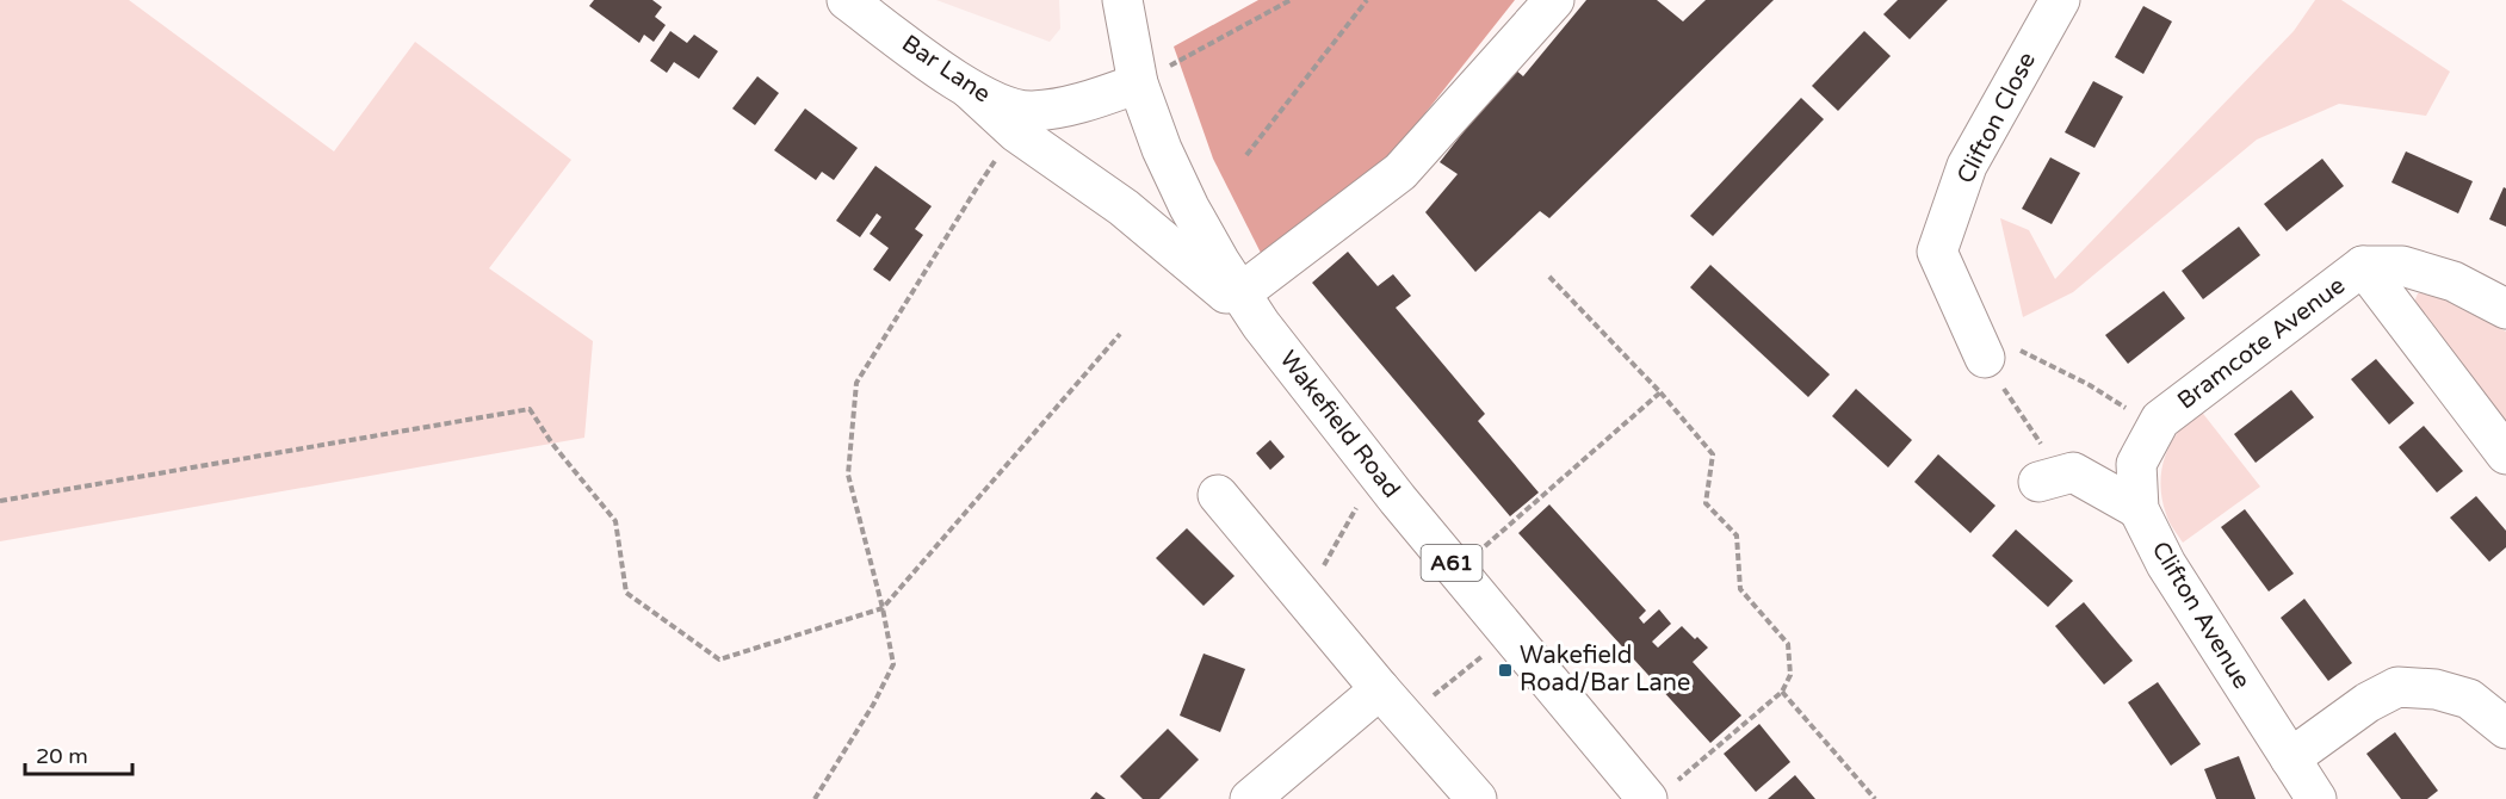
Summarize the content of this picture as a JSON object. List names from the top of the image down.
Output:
{
  "streets": {
    "street": [
      "Bar Lane",
      "Clifton Close",
      "Bramcote Avenue",
      "Wakefield Road",
      "A61",
      "Clifton Avenue"
    ]
  },
  "crossings": [
    ["Bar Lane", "Wakefield Road"],
    ["Bramcote Avenue", "Clifton Avenue"]
  ],
  "places": {
    "transit": ["Wakefield Road/Bar Lane"]
  },
  "scale_bar": "20 m"
}
